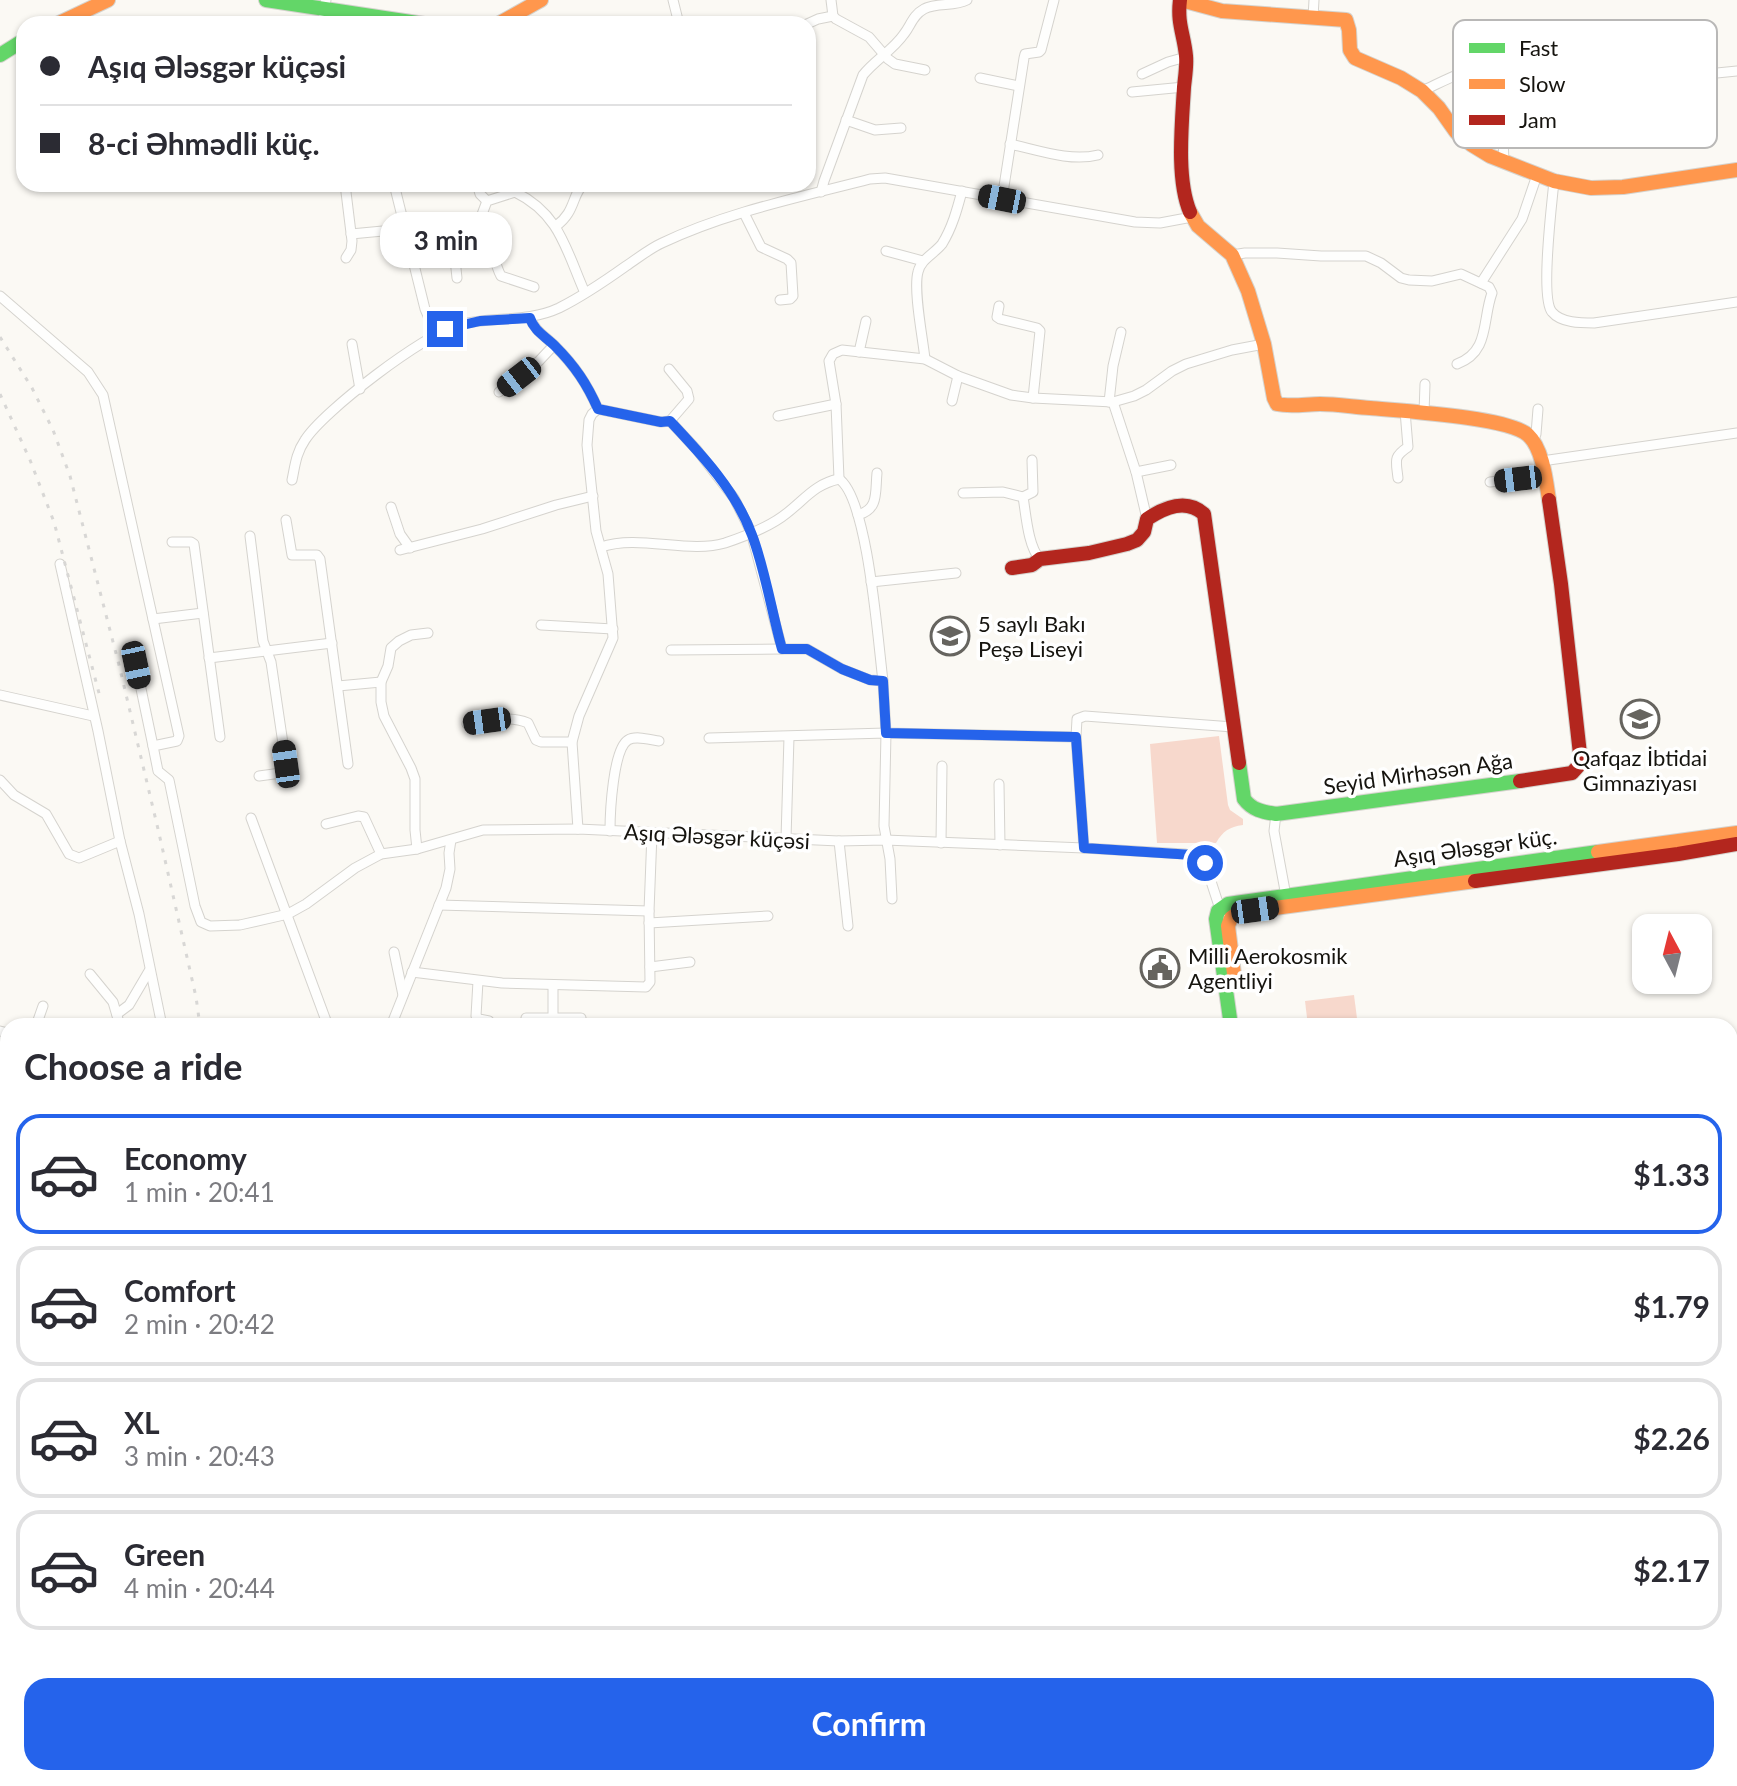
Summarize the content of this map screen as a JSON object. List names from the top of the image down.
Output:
{
  "streets": {
    "street": ["Seyid Mirhəsən Ağa", "Aşıq Ələsgər küçəsi", "Aşıq Ələsgər küç."]
  },
  "crossings": [
    ["Aşıq Ələsgər küçəsi", "Aşıq Ələsgər küç."]
  ],
  "places": {
    "school or university": ["5 saylı Bakı Peşə Liseyi", "Qafqaz İbtidai Gimnaziyası"],
    "public building": ["Milli Aerokosmik Agentliyi"]
  },
  "legend": ["Fast", "Slow", "Jam"],
  "north": "top",
  "page": {
    "banner": ["Aşıq Ələsgər küçəsi", "8-ci Əhmədli küç."],
    "bubble": "3 min",
    "heading": "Choose a ride",
    "list": [
      {
        "name": "Economy",
        "note": "1 min · 20:41",
        "value": "$1.33"
      },
      {
        "name": "Comfort",
        "note": "2 min · 20:42",
        "value": "$1.79"
      },
      {
        "name": "XL",
        "note": "3 min · 20:43",
        "value": "$2.26"
      },
      {
        "name": "Green",
        "note": "4 min · 20:44",
        "value": "$2.17"
      }
    ],
    "buttons": "Confirm"
  }
}
